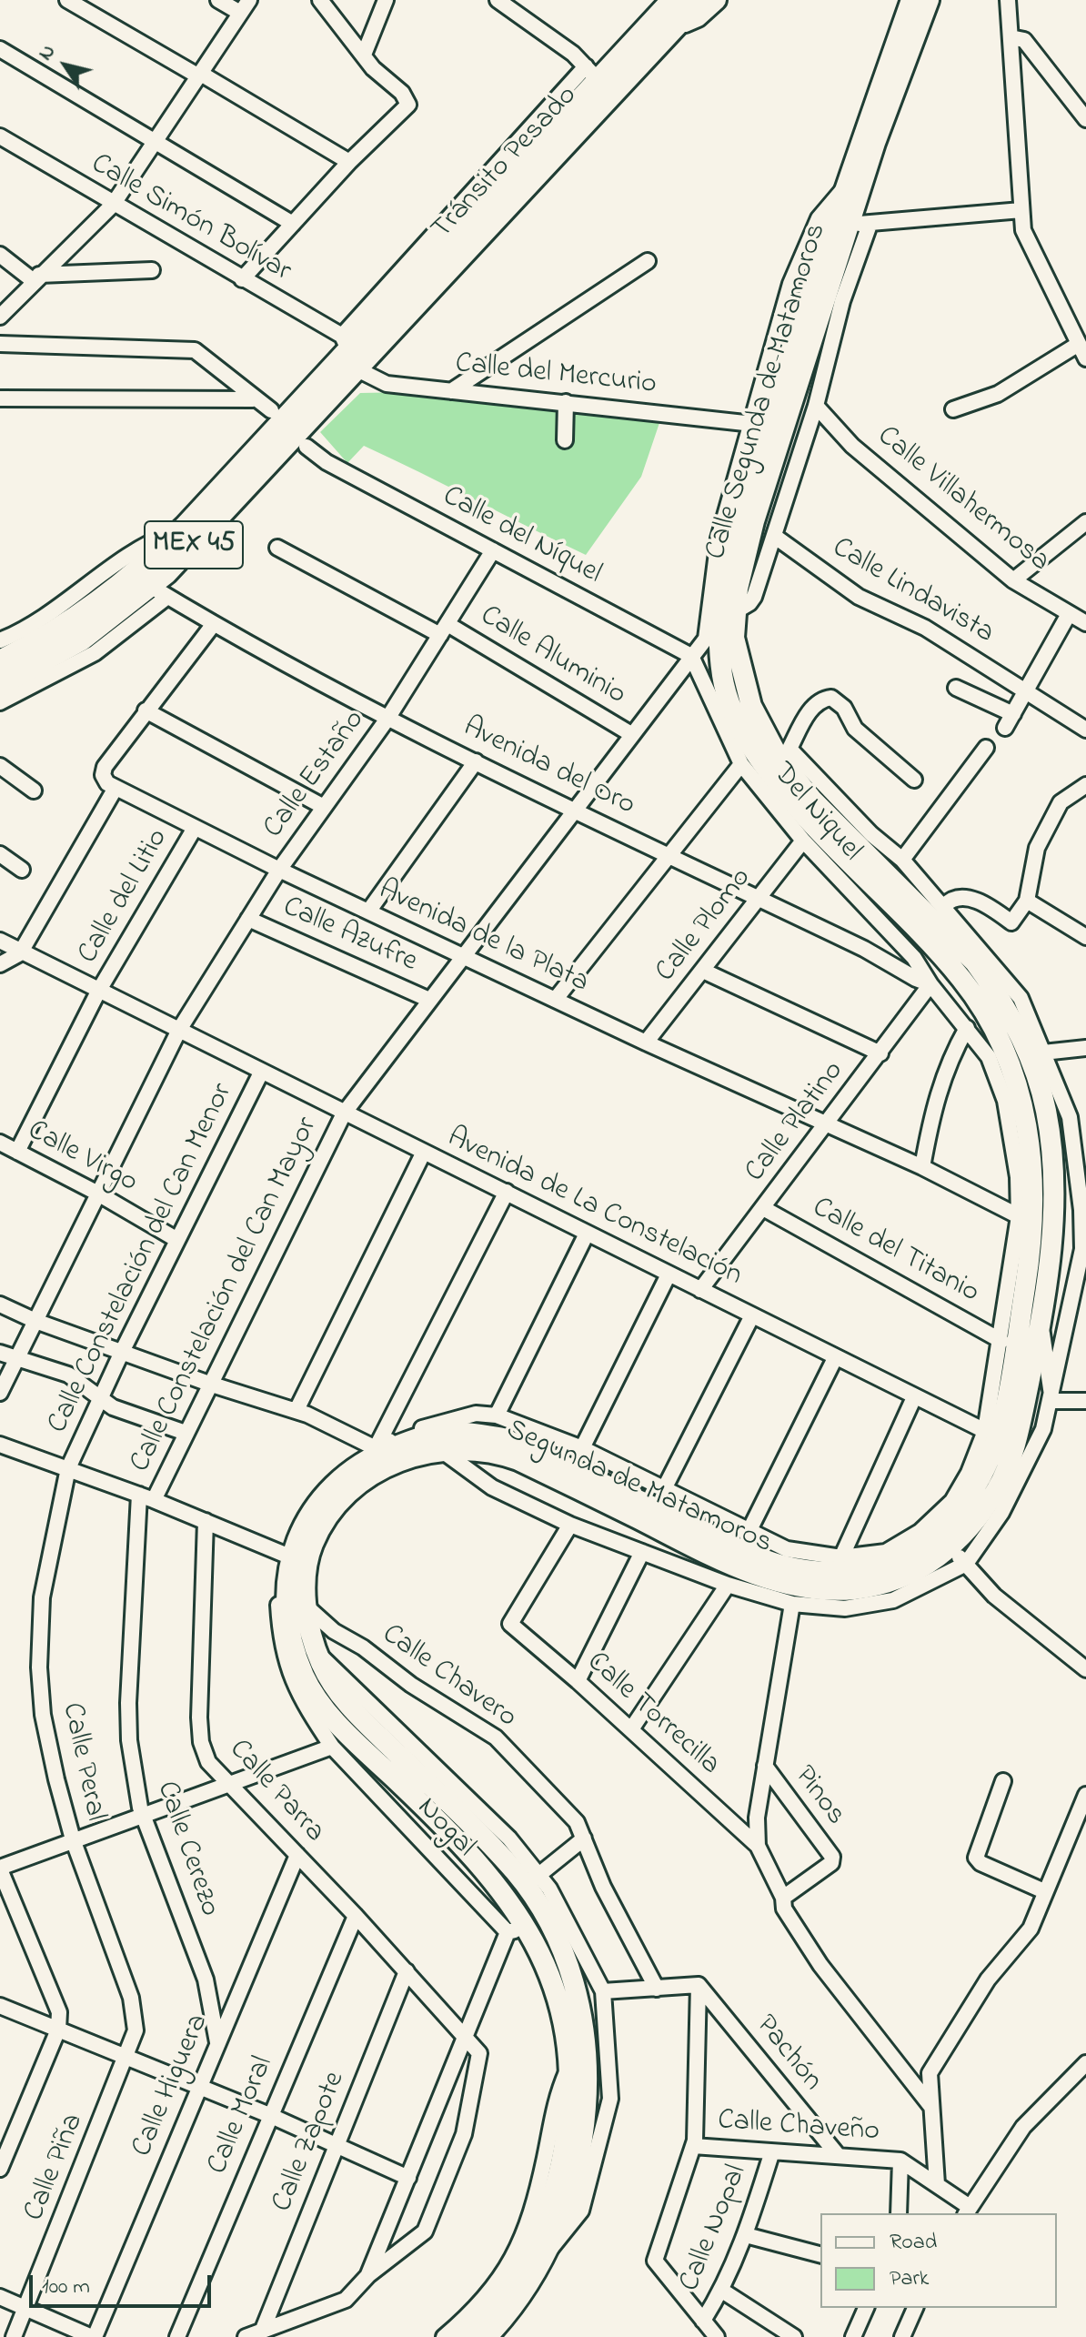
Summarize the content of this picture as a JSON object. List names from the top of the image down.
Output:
{
  "streets": {
    "main road": [
      "Tránsito Pesado",
      "Calle Segunda de Matamoros",
      "MEX 45",
      "Segunda de Matamoros"
    ],
    "street": [
      "Calle Simón Bolívar",
      "Calle del Mercurio",
      "Calle Villahermosa",
      "Calle del Níquel",
      "Calle Lindavista",
      "Calle Aluminio",
      "Avenida del Oro",
      "Calle Estaño",
      "Del Niquel",
      "Calle del Litio",
      "Calle Plomo",
      "Calle Azufre",
      "Avenida de la Plata",
      "Calle Platino",
      "Calle Virgo",
      "Avenida de La Constelación",
      "Calle del Titanio",
      "Calle Constelación del Can Menor",
      "Calle Constelación del Can Mayor",
      "Calle Chavero",
      "Calle Torrecilla",
      "Calle Peral",
      "Calle Parra",
      "Pinos",
      "Nogal",
      "Calle Cerezo",
      "Pachón",
      "Calle Higuera",
      "Calle Moral",
      "Calle Chaveño",
      "Calle Zapote",
      "Calle Piña",
      "Calle Nopal"
    ]
  },
  "crossings": [
    ["Tránsito Pesado", "Calle Simón Bolívar"],
    ["Tránsito Pesado", "Calle del Mercurio"],
    ["Tránsito Pesado", "MEX 45"],
    ["Calle Simón Bolívar", "Calle del Mercurio"],
    ["Calle Simón Bolívar", "MEX 45"],
    ["Calle del Mercurio", "MEX 45"],
    ["Calle Segunda de Matamoros", "Calle Constelación del Can Mayor"],
    ["Calle Segunda de Matamoros", "Segunda de Matamoros"],
    ["Calle Villahermosa", "Calle Constelación del Can Mayor"],
    ["Calle del Níquel", "Calle Estaño"],
    ["Calle del Níquel", "Del Niquel"],
    ["Calle del Níquel", "Calle Constelación del Can Mayor"],
    ["MEX 45", "Avenida del Oro"],
    ["Calle Lindavista", "Calle Constelación del Can Mayor"],
    ["Calle Aluminio", "Calle Estaño"],
    ["Calle Aluminio", "Calle Constelación del Can Mayor"],
    ["Avenida del Oro", "Calle Estaño"],
    ["Avenida del Oro", "Del Niquel"],
    ["Avenida del Oro", "Calle Plomo"],
    ["Avenida del Oro", "Calle Platino"],
    ["Avenida del Oro", "Calle Constelación del Can Mayor"],
    ["Calle Estaño", "Calle Azufre"],
    ["Calle Estaño", "Avenida de la Plata"],
    ["Calle Estaño", "Calle Virgo"],
    ["Calle Estaño", "Avenida de La Constelación"],
    ["Del Niquel", "Calle Plomo"],
    ["Del Niquel", "Avenida de la Plata"],
    ["Del Niquel", "Calle Platino"],
    ["Del Niquel", "Avenida de La Constelación"],
    ["Del Niquel", "Calle del Titanio"],
    ["Del Niquel", "Calle Constelación del Can Mayor"],
    ["Del Niquel", "Nogal"],
    ["Calle del Litio", "Avenida de la Plata"],
    ["Calle del Litio", "Calle Virgo"],
    ["Calle del Litio", "Avenida de La Constelación"],
    ["Calle Plomo", "Avenida de la Plata"],
    ["Calle Azufre", "Calle Constelación del Can Mayor"],
    ["Avenida de la Plata", "Calle Platino"],
    ["Avenida de la Plata", "Calle Constelación del Can Mayor"],
    ["Calle Platino", "Avenida de La Constelación"],
    ["Calle Platino", "Calle del Titanio"],
    ["Calle Virgo", "Calle Constelación del Can Menor"],
    ["Avenida de La Constelación", "Calle Constelación del Can Menor"],
    ["Avenida de La Constelación", "Calle Constelación del Can Mayor"],
    ["Calle Constelación del Can Menor", "Calle Peral"],
    ["Segunda de Matamoros", "Nogal"],
    ["Calle Torrecilla", "Pinos"],
    ["Calle Peral", "Calle Piña"],
    ["Calle Parra", "Nogal"],
    ["Calle Parra", "Calle Higuera"],
    ["Calle Parra", "Calle Moral"],
    ["Calle Parra", "Calle Zapote"],
    ["Calle Cerezo", "Calle Higuera"],
    ["Pachón", "Calle Chaveño"],
    ["Calle Chaveño", "Calle Nopal"]
  ],
  "legend": ["Road", "Park"],
  "scale_bar": "100 m",
  "north": "top left"
}
